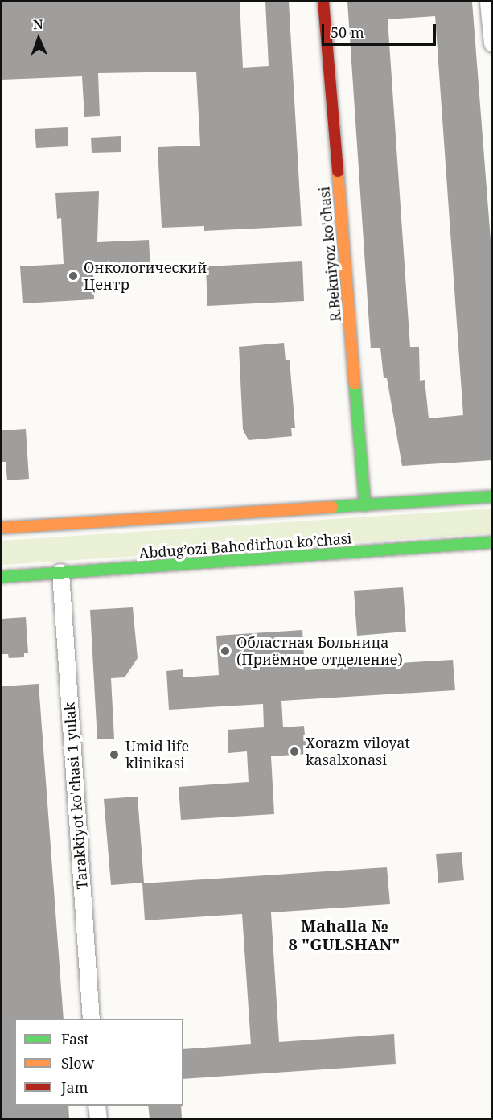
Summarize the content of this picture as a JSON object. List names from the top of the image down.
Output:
{
  "streets": {
    "main road": ["R.Bekniyoz ko'chasi", "Abdug’ozi Bahodirhon ko’chasi"],
    "street": ["Tarakkiyot ko'chasi 1 yulak"]
  },
  "crossings": [
    ["Abdug’ozi Bahodirhon ko’chasi", "Tarakkiyot ko'chasi 1 yulak"]
  ],
  "districts": ["Mahalla № 8 \"GULSHAN\""],
  "places": [
    "Онкологический Центр",
    "Областная Больница (Приёмное отделение)",
    "Xorazm viloyat kasalxonasi",
    "Umid life klinikasi"
  ],
  "legend": ["Fast", "Slow", "Jam"],
  "scale_bar": "50 m",
  "north": "top"
}
